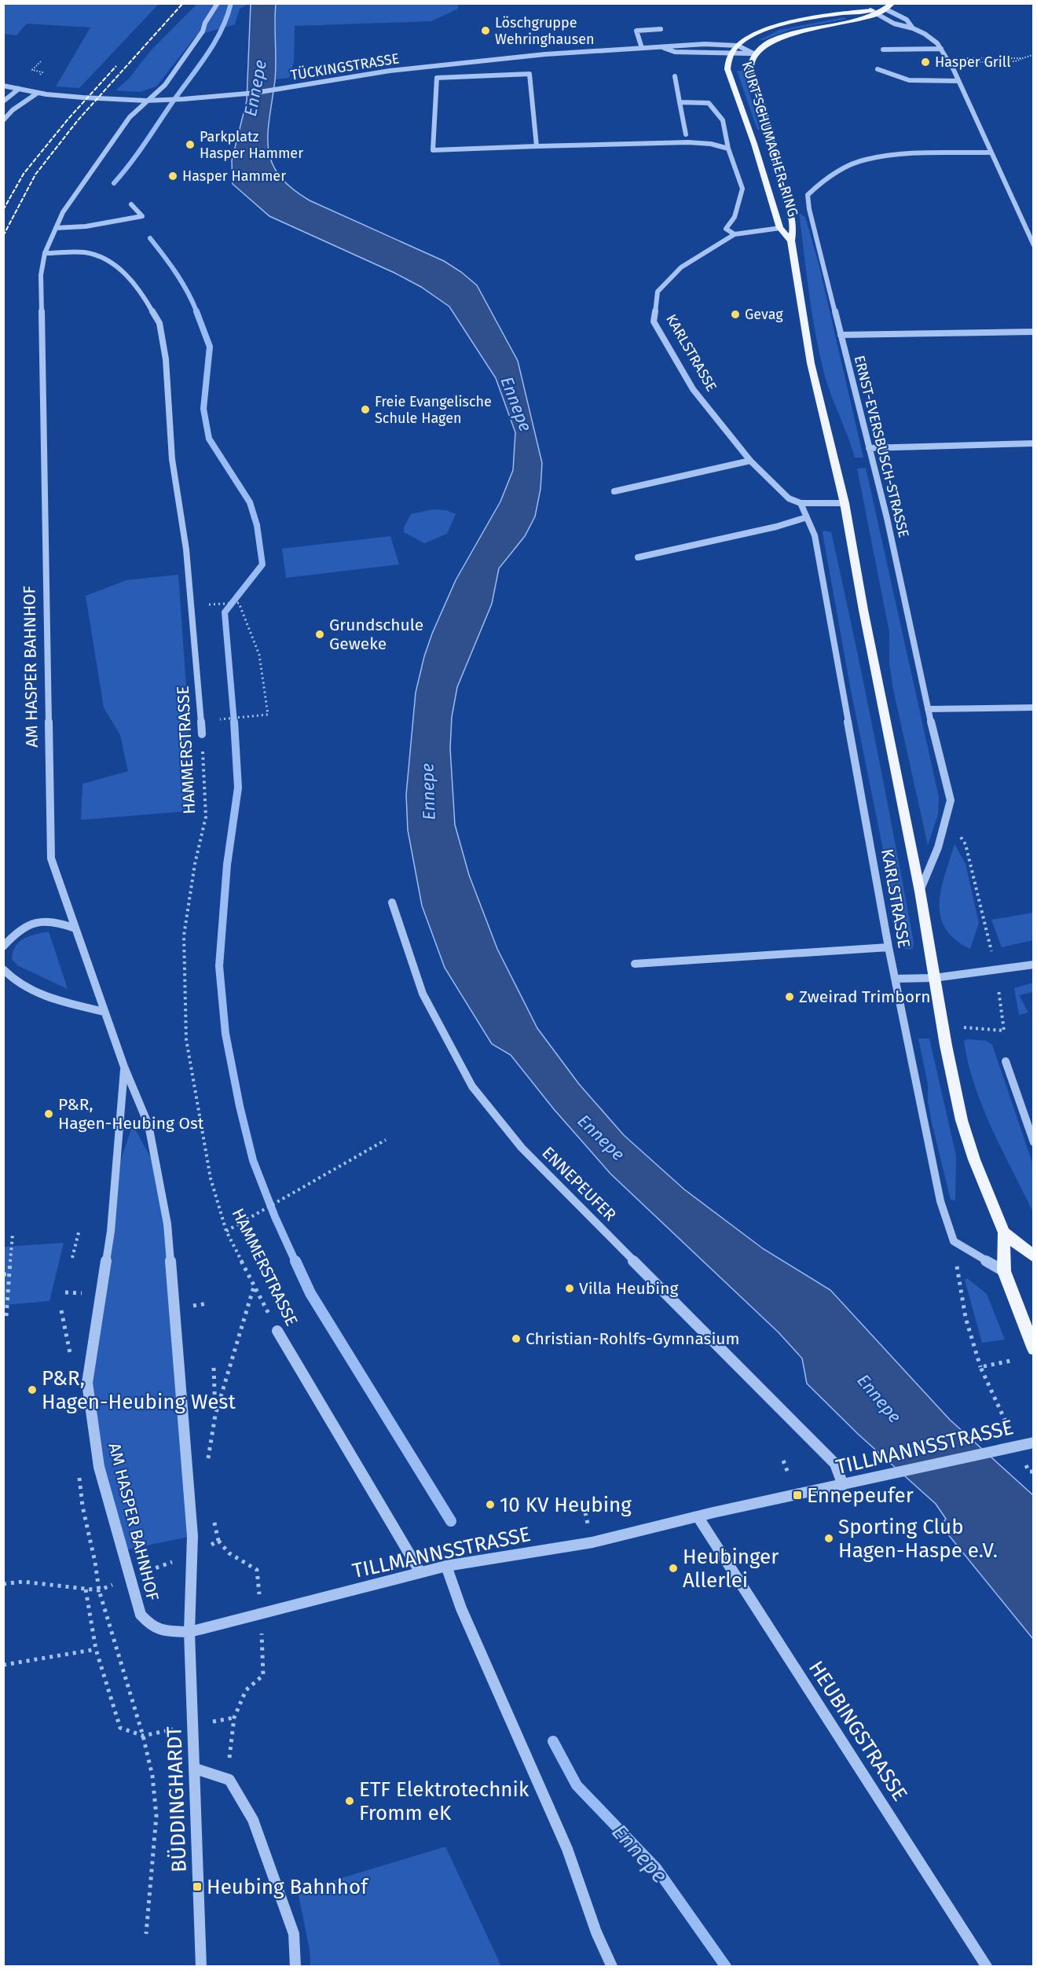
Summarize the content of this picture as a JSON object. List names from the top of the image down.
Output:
{
  "streets": {
    "main road": ["KURT-SCHUMACHER-RING"],
    "street": [
      "TÜCKINGSTRASSE",
      "KARLSTRASSE",
      "ERNST-EVERSBUSCH-STRASSE",
      "AM HASPER BAHNHOF",
      "HAMMERSTRASSE",
      "ENNEPEUFER",
      "TILLMANNSSTRASSE",
      "HEUBINGSTRASSE",
      "BÜDDINGHARDT"
    ]
  },
  "crossings": [
    ["TÜCKINGSTRASSE", "KURT-SCHUMACHER-RING"],
    ["KURT-SCHUMACHER-RING", "KARLSTRASSE"],
    ["AM HASPER BAHNHOF", "HAMMERSTRASSE"],
    ["AM HASPER BAHNHOF", "TILLMANNSSTRASSE"],
    ["AM HASPER BAHNHOF", "BÜDDINGHARDT"],
    ["HAMMERSTRASSE", "TILLMANNSSTRASSE"],
    ["ENNEPEUFER", "TILLMANNSSTRASSE"],
    ["TILLMANNSSTRASSE", "HEUBINGSTRASSE"],
    ["TILLMANNSSTRASSE", "BÜDDINGHARDT"]
  ],
  "water": ["Ennepe"],
  "places": {
    "other": [
      "Löschgruppe Wehringhausen",
      "Hasper Grill",
      "Parkplatz Hasper Hammer",
      "Hasper Hammer",
      "Gevag",
      "Freie Evangelische Schule Hagen",
      "Grundschule Geweke",
      "Zweirad Trimborn",
      "P&R, Hagen-Heubing Ost",
      "Villa Heubing",
      "Christian-Rohlfs-Gymnasium",
      "P&R, Hagen-Heubing West",
      "10 KV Heubing",
      "Sporting Club Hagen-Haspe e.V.",
      "Heubinger Allerlei",
      "ETF Elektrotechnik Fromm eK"
    ],
    "transit": ["Ennepeufer", "Heubing Bahnhof"]
  }
}
